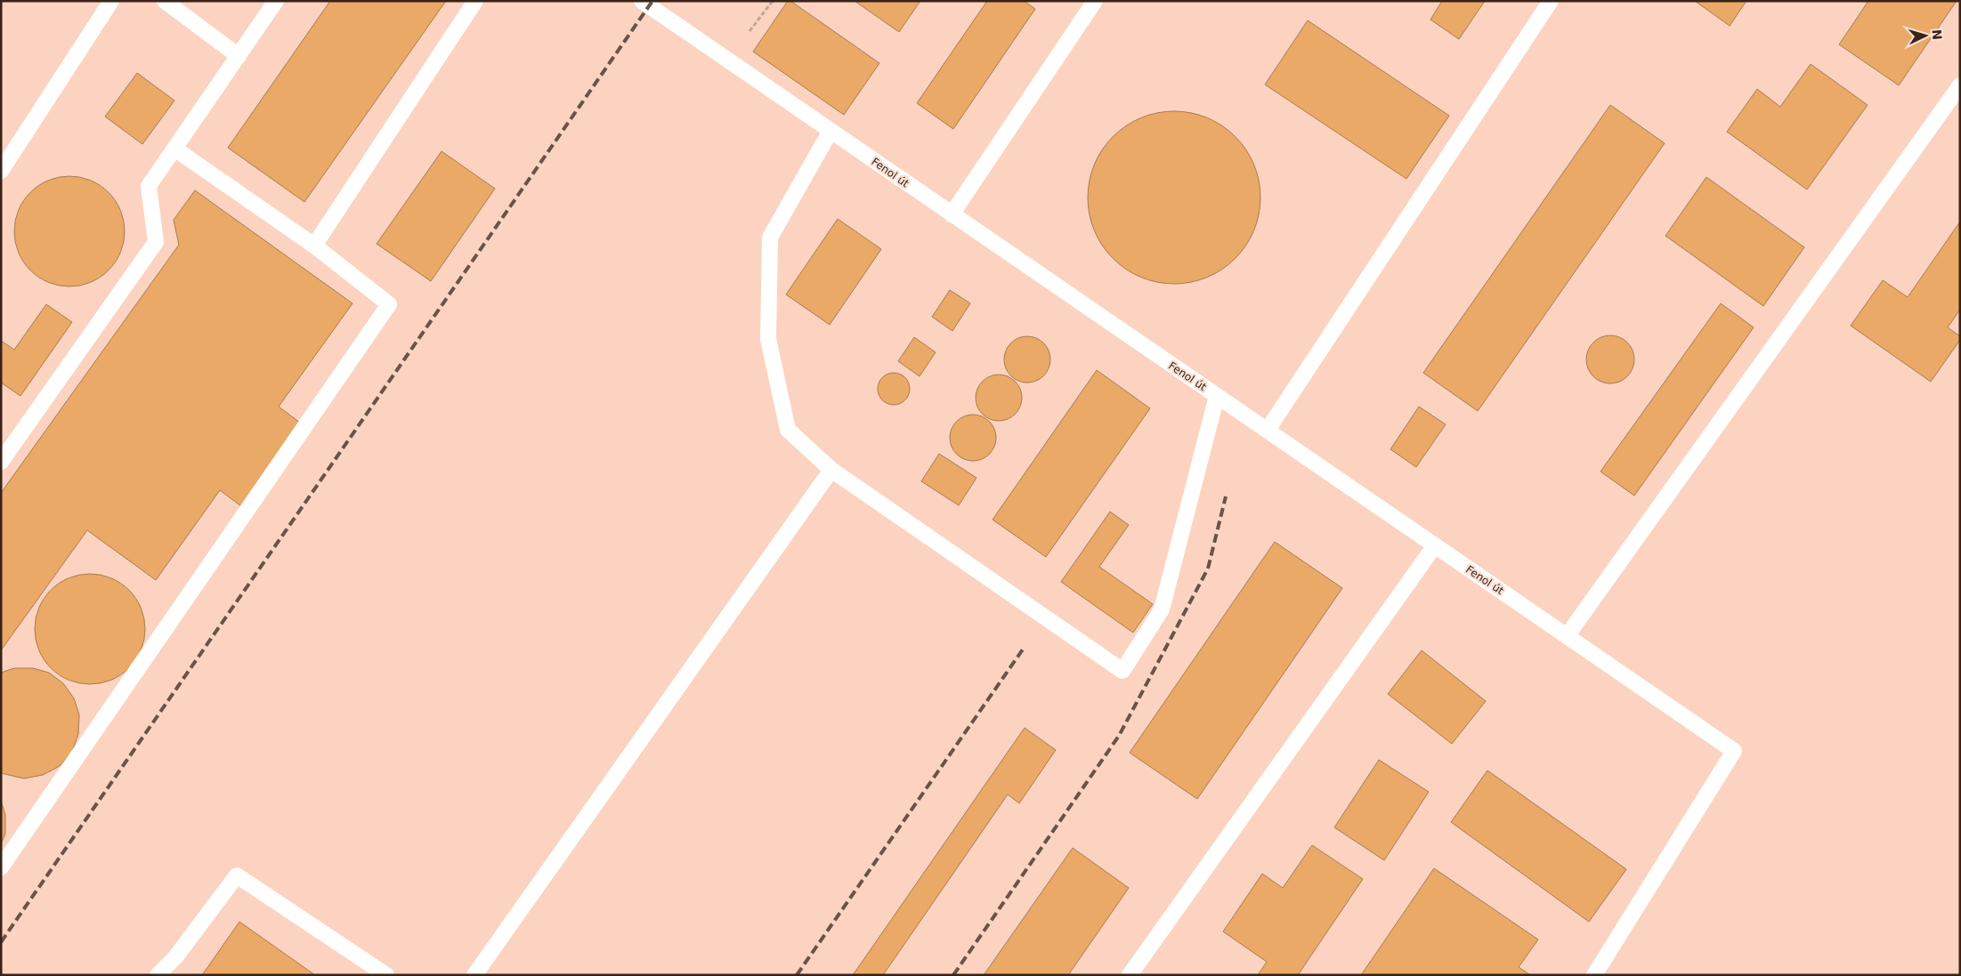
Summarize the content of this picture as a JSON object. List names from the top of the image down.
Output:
{
  "streets": {
    "lane": ["Fenol út"]
  },
  "north": "right"
}
